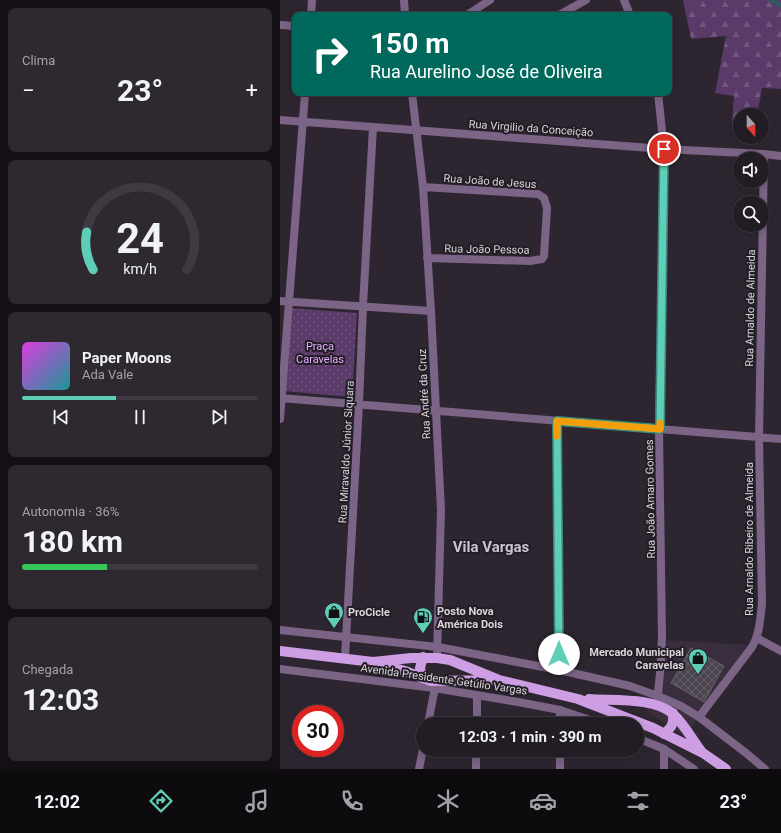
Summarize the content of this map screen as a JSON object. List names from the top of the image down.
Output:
{
  "streets": {
    "main road": ["Avenida Presidente Getúlio Vargas"],
    "street": [
      "Rua Virgilio da Conceição",
      "Rua João de Jesus",
      "Rua João Pessoa",
      "Rua Arnaldo de Almeida",
      "Rua André da Cruz",
      "Rua Miravaldo Júnior Siquara",
      "Rua João Amaro Gomes",
      "Rua Arnaldo Ribeiro de Almeida"
    ]
  },
  "crossings": [
    ["Rua Virgilio da Conceição", "Rua André da Cruz"],
    ["Rua Virgilio da Conceição", "Rua Miravaldo Júnior Siquara"],
    ["Rua Virgilio da Conceição", "Rua João Amaro Gomes"],
    ["Rua João de Jesus", "Rua João Pessoa"],
    ["Rua João de Jesus", "Rua André da Cruz"],
    ["Rua João Pessoa", "Rua André da Cruz"],
    ["Rua Arnaldo de Almeida", "Rua Arnaldo Ribeiro de Almeida"],
    ["Rua André da Cruz", "Avenida Presidente Getúlio Vargas"],
    ["Rua Miravaldo Júnior Siquara", "Avenida Presidente Getúlio Vargas"],
    ["Rua João Amaro Gomes", "Avenida Presidente Getúlio Vargas"],
    ["Rua Arnaldo Ribeiro de Almeida", "Avenida Presidente Getúlio Vargas"]
  ],
  "districts": ["Vila Vargas"],
  "parks": ["Praça Caravelas"],
  "places": {
    "shop": ["ProCicle", "Mercado Municipal Caravelas"],
    "fuel station": ["Posto Nova América Dois"]
  },
  "north": "bottom",
  "page": {
    "tile": [
      "Clima",
      ["Autonomia · 36%", "180 km"],
      ["Chegada", "12:03"]
    ],
    "turn": ["150 m", "Rua Aurelino José de Oliveira"],
    "heat": ["−", "23°", "+"],
    "song": ["Paper Moons", "Ada Vale"],
    "limit": "30",
    "trip": "12:03 · 1 min · 390 m",
    "tabs": ["12:02", "23°"],
    "gauge": ["24", "km/h"]
  }
}
